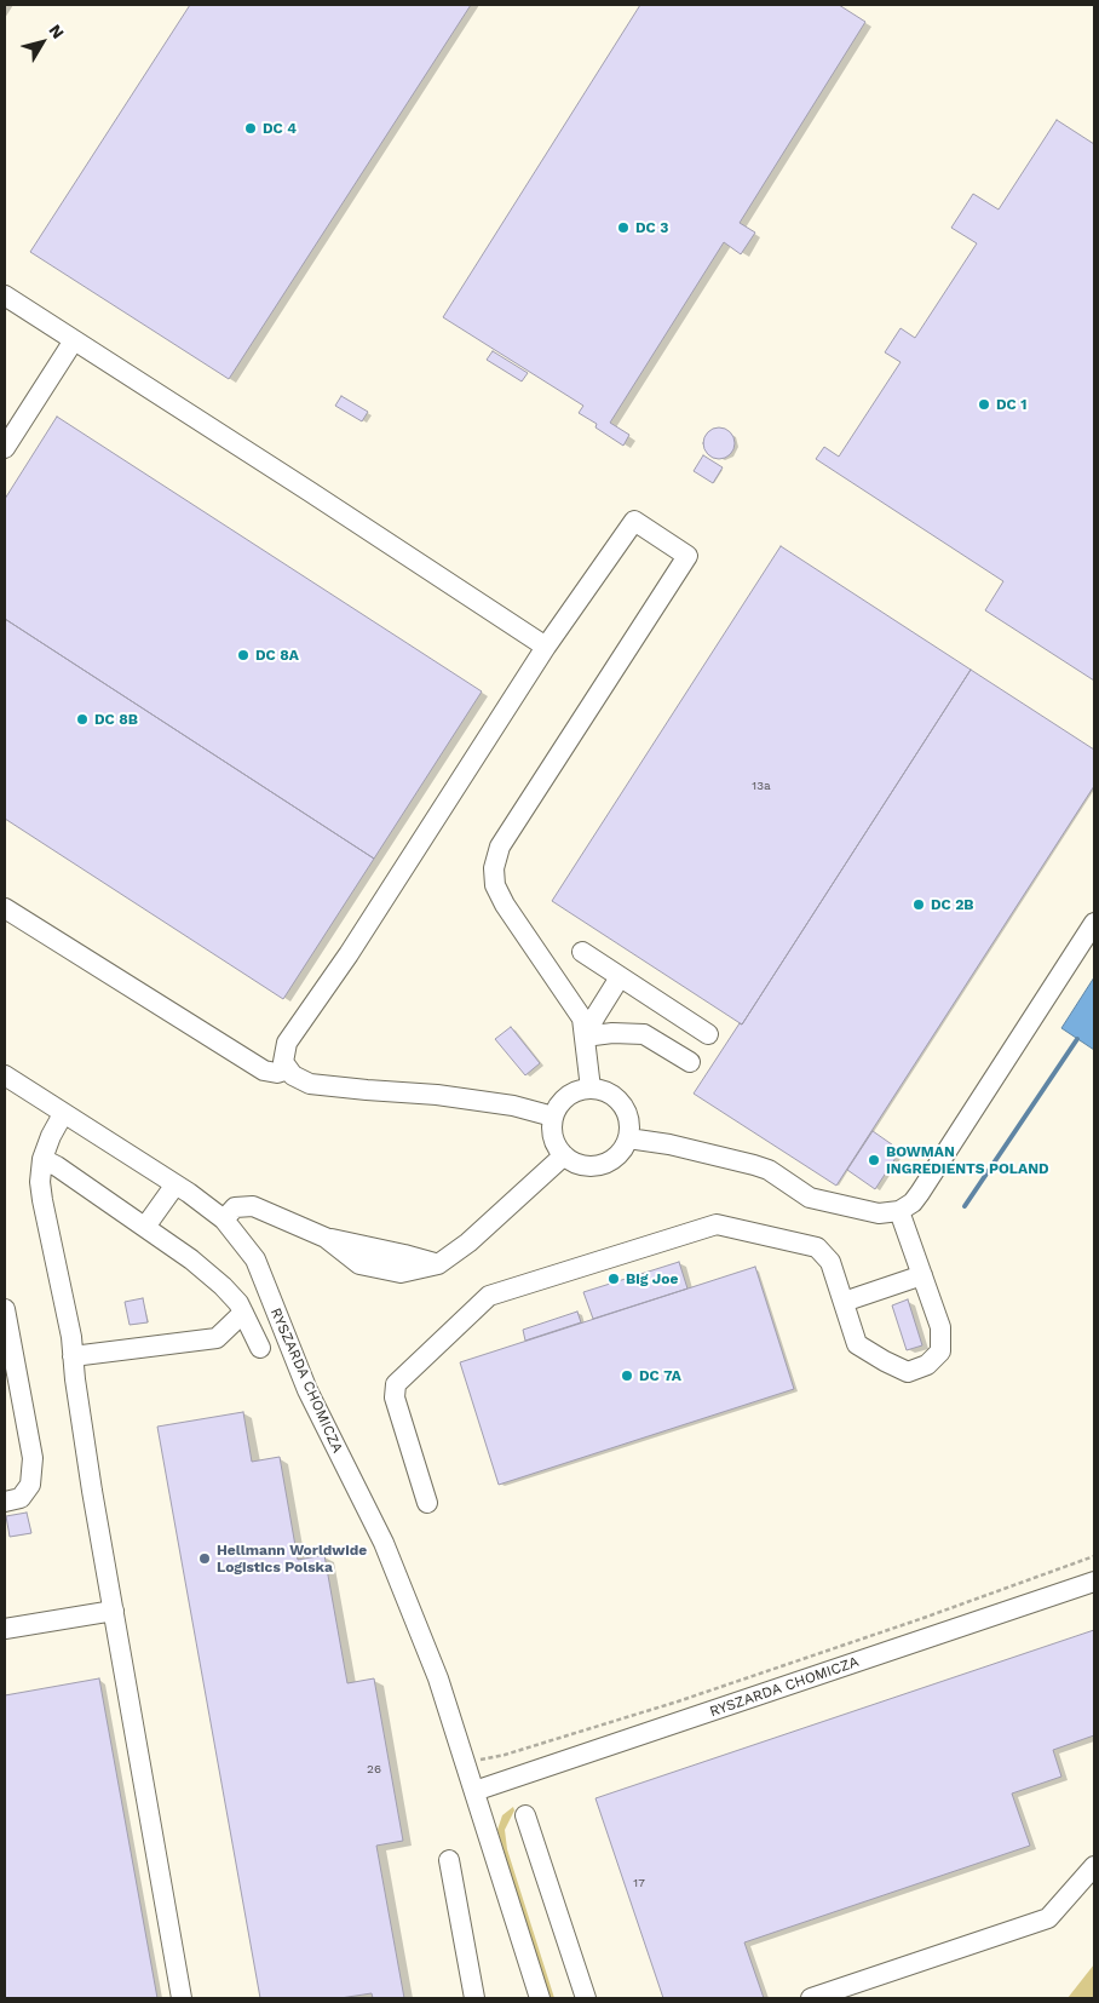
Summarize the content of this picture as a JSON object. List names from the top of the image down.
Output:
{
  "streets": {
    "street": ["RYSZARDA CHOMICZA"]
  },
  "places": [
    "DC 4",
    "DC 3",
    "DC 1",
    "DC 8A",
    "DC 8B",
    "DC 2B",
    "BOWMAN INGREDIENTS POLAND",
    "Big Joe",
    "DC 7A",
    "Hellmann Worldwide Logistics Polska"
  ],
  "house_numbers": ["13a", "26", "17"],
  "north": "top right"
}
